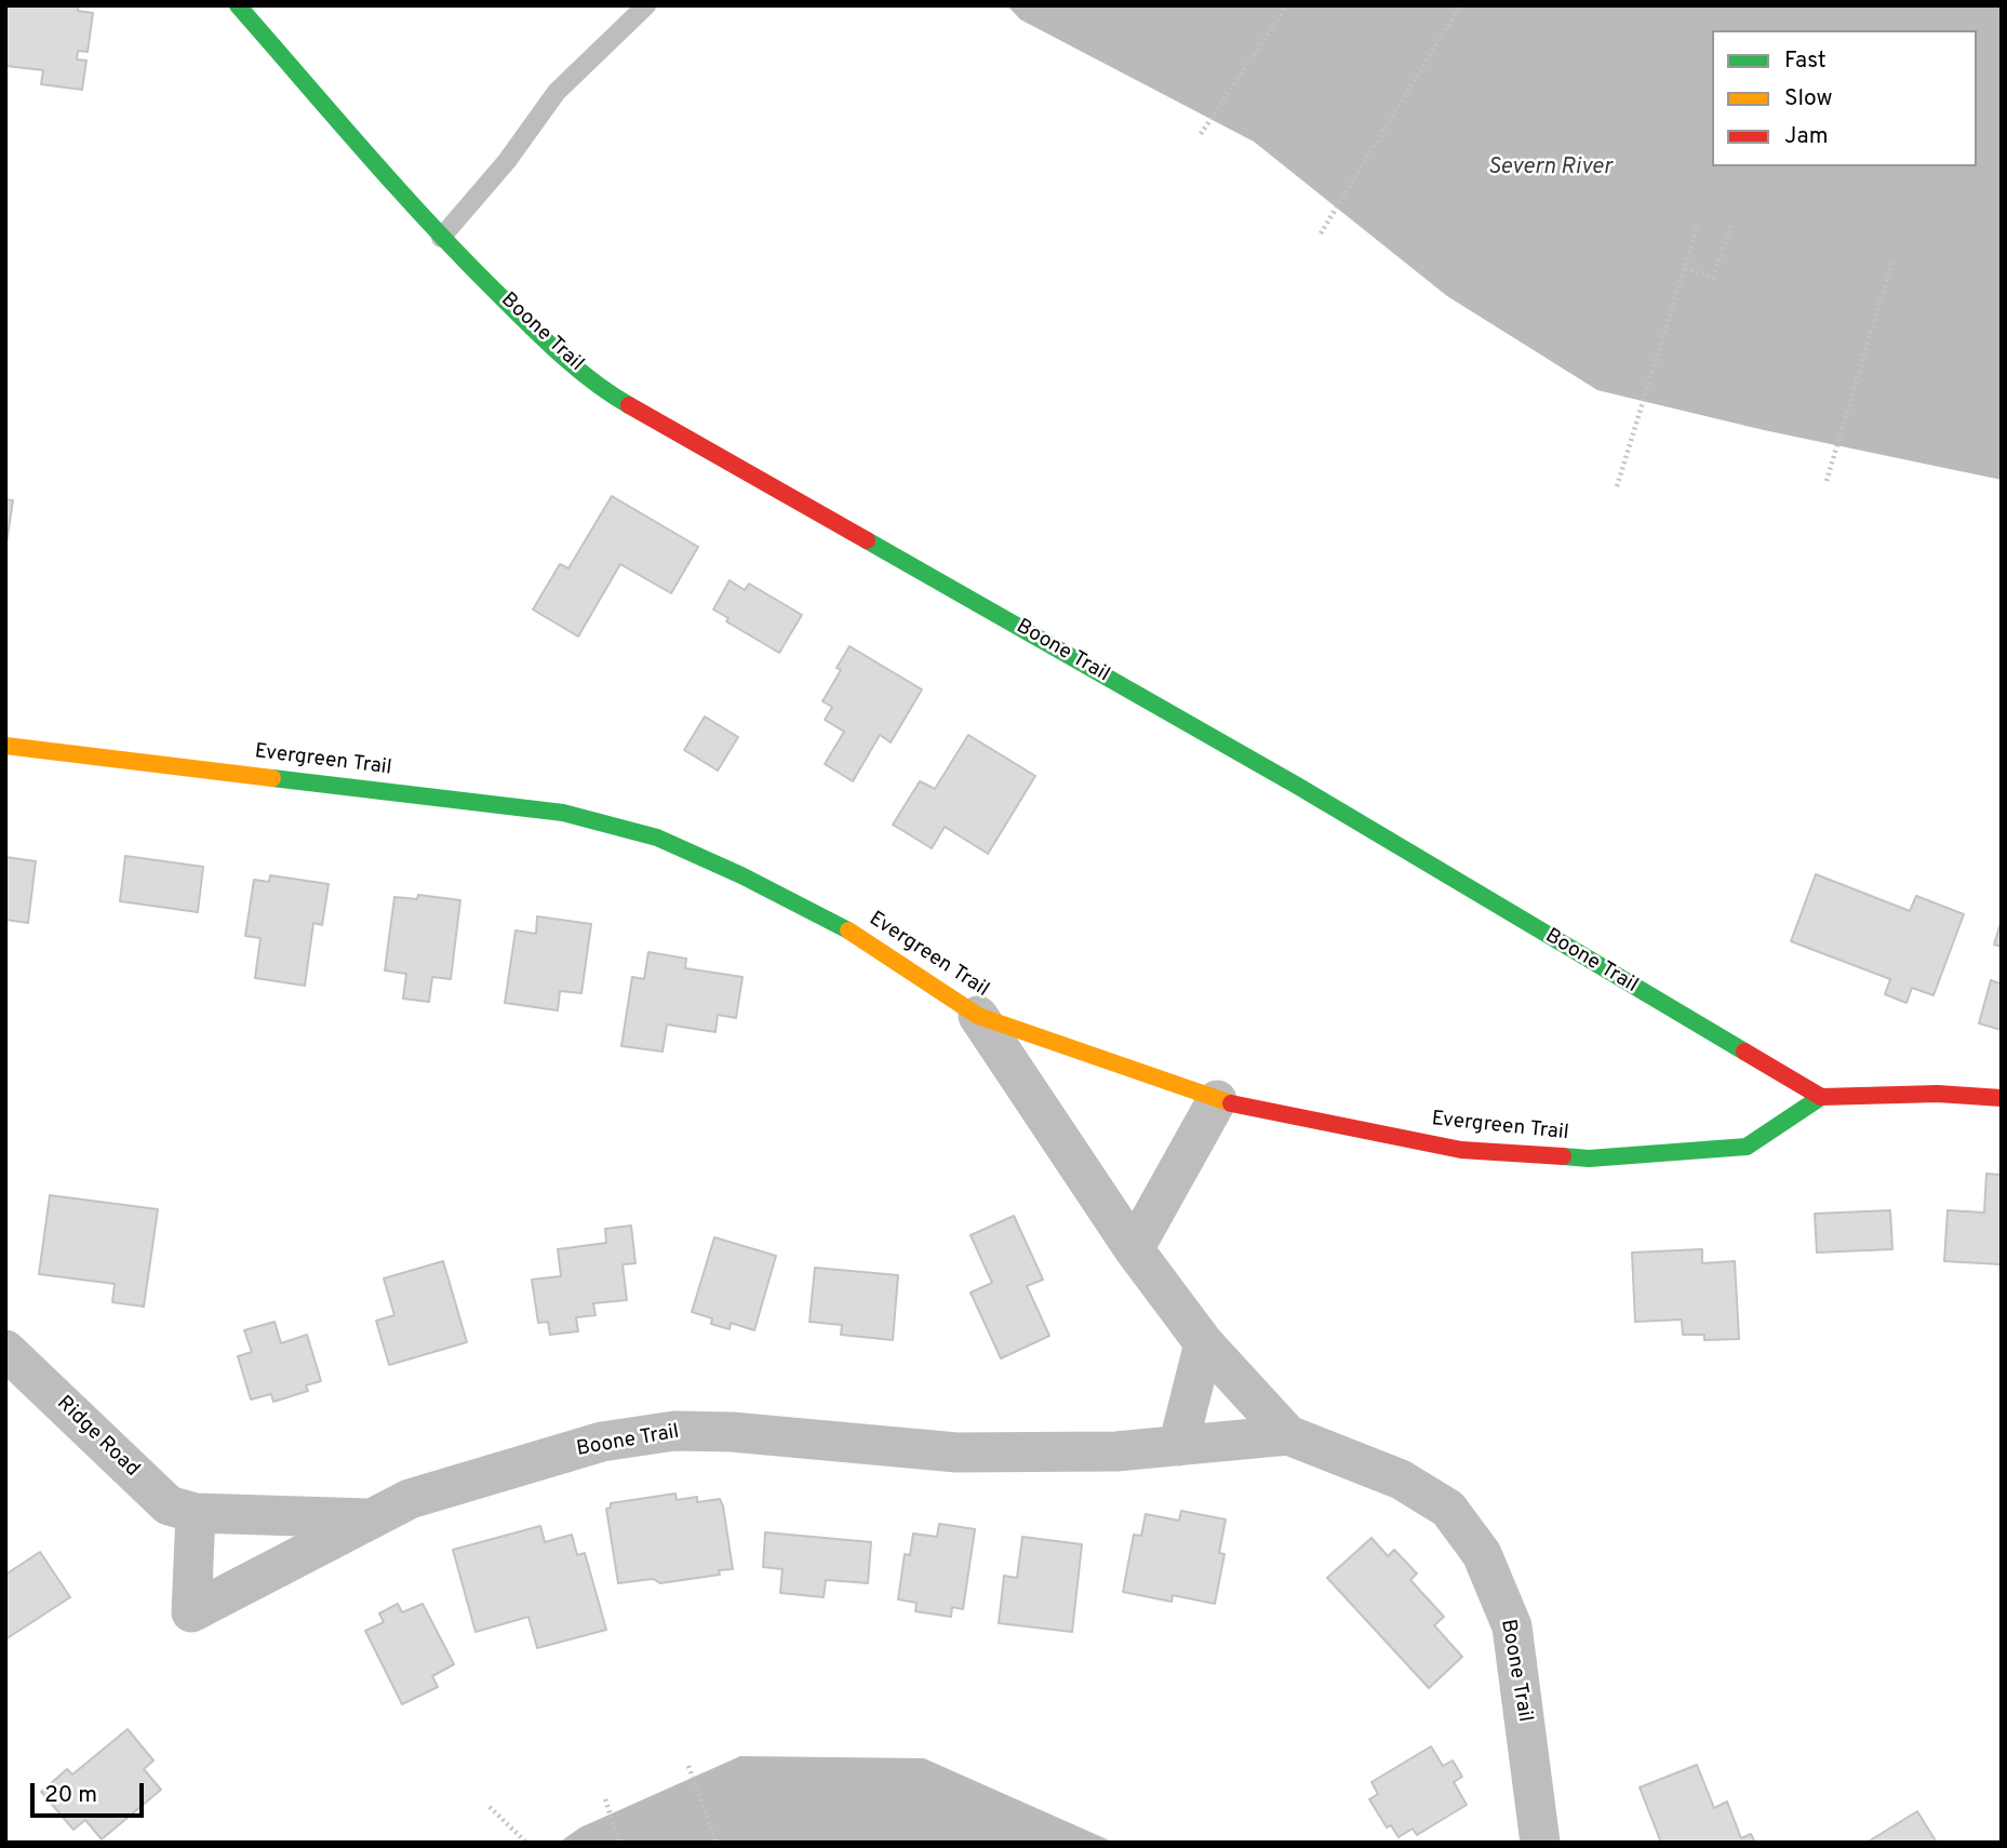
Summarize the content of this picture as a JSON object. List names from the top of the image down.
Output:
{
  "streets": {
    "street": ["Boone Trail", "Evergreen Trail", "Ridge Road"]
  },
  "crossings": [
    ["Boone Trail", "Evergreen Trail"],
    ["Boone Trail", "Ridge Road"]
  ],
  "water": ["Severn River"],
  "legend": ["Fast", "Slow", "Jam"],
  "scale_bar": "20 m"
}
